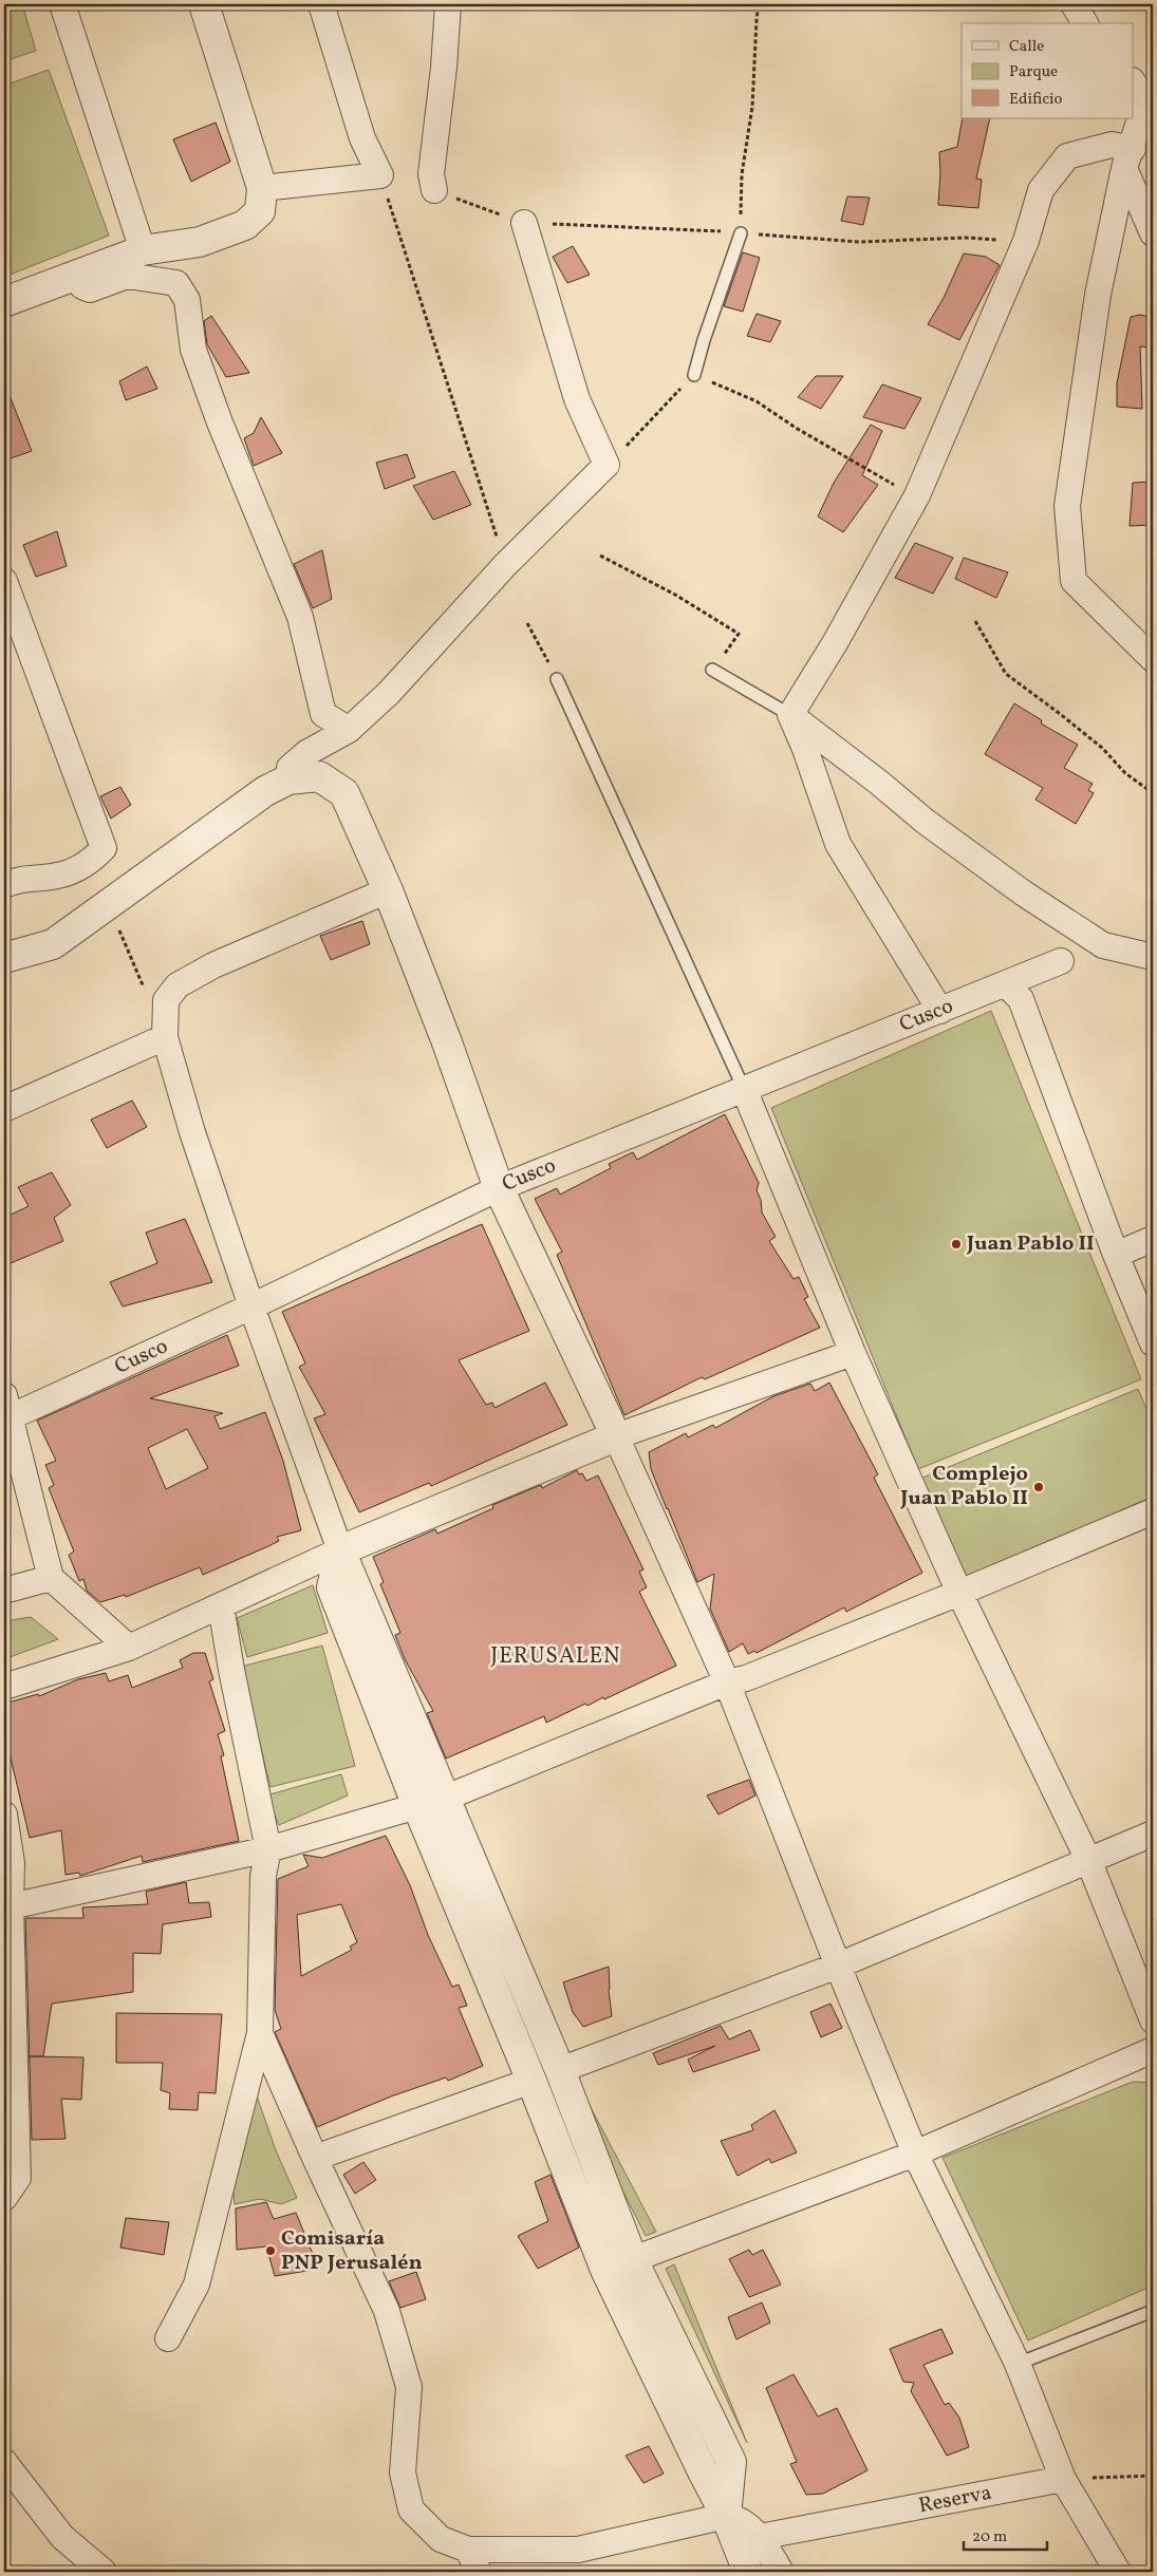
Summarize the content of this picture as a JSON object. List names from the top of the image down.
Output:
{
  "streets": {
    "street": ["Cusco", "Reserva"]
  },
  "districts": ["JERUSALEN"],
  "places": ["Juan Pablo II", "Complejo Juan Pablo II", "Comisaría PNP Jerusalén"],
  "legend": ["Calle", "Parque", "Edificio"],
  "scale_bar": "20 m"
}
